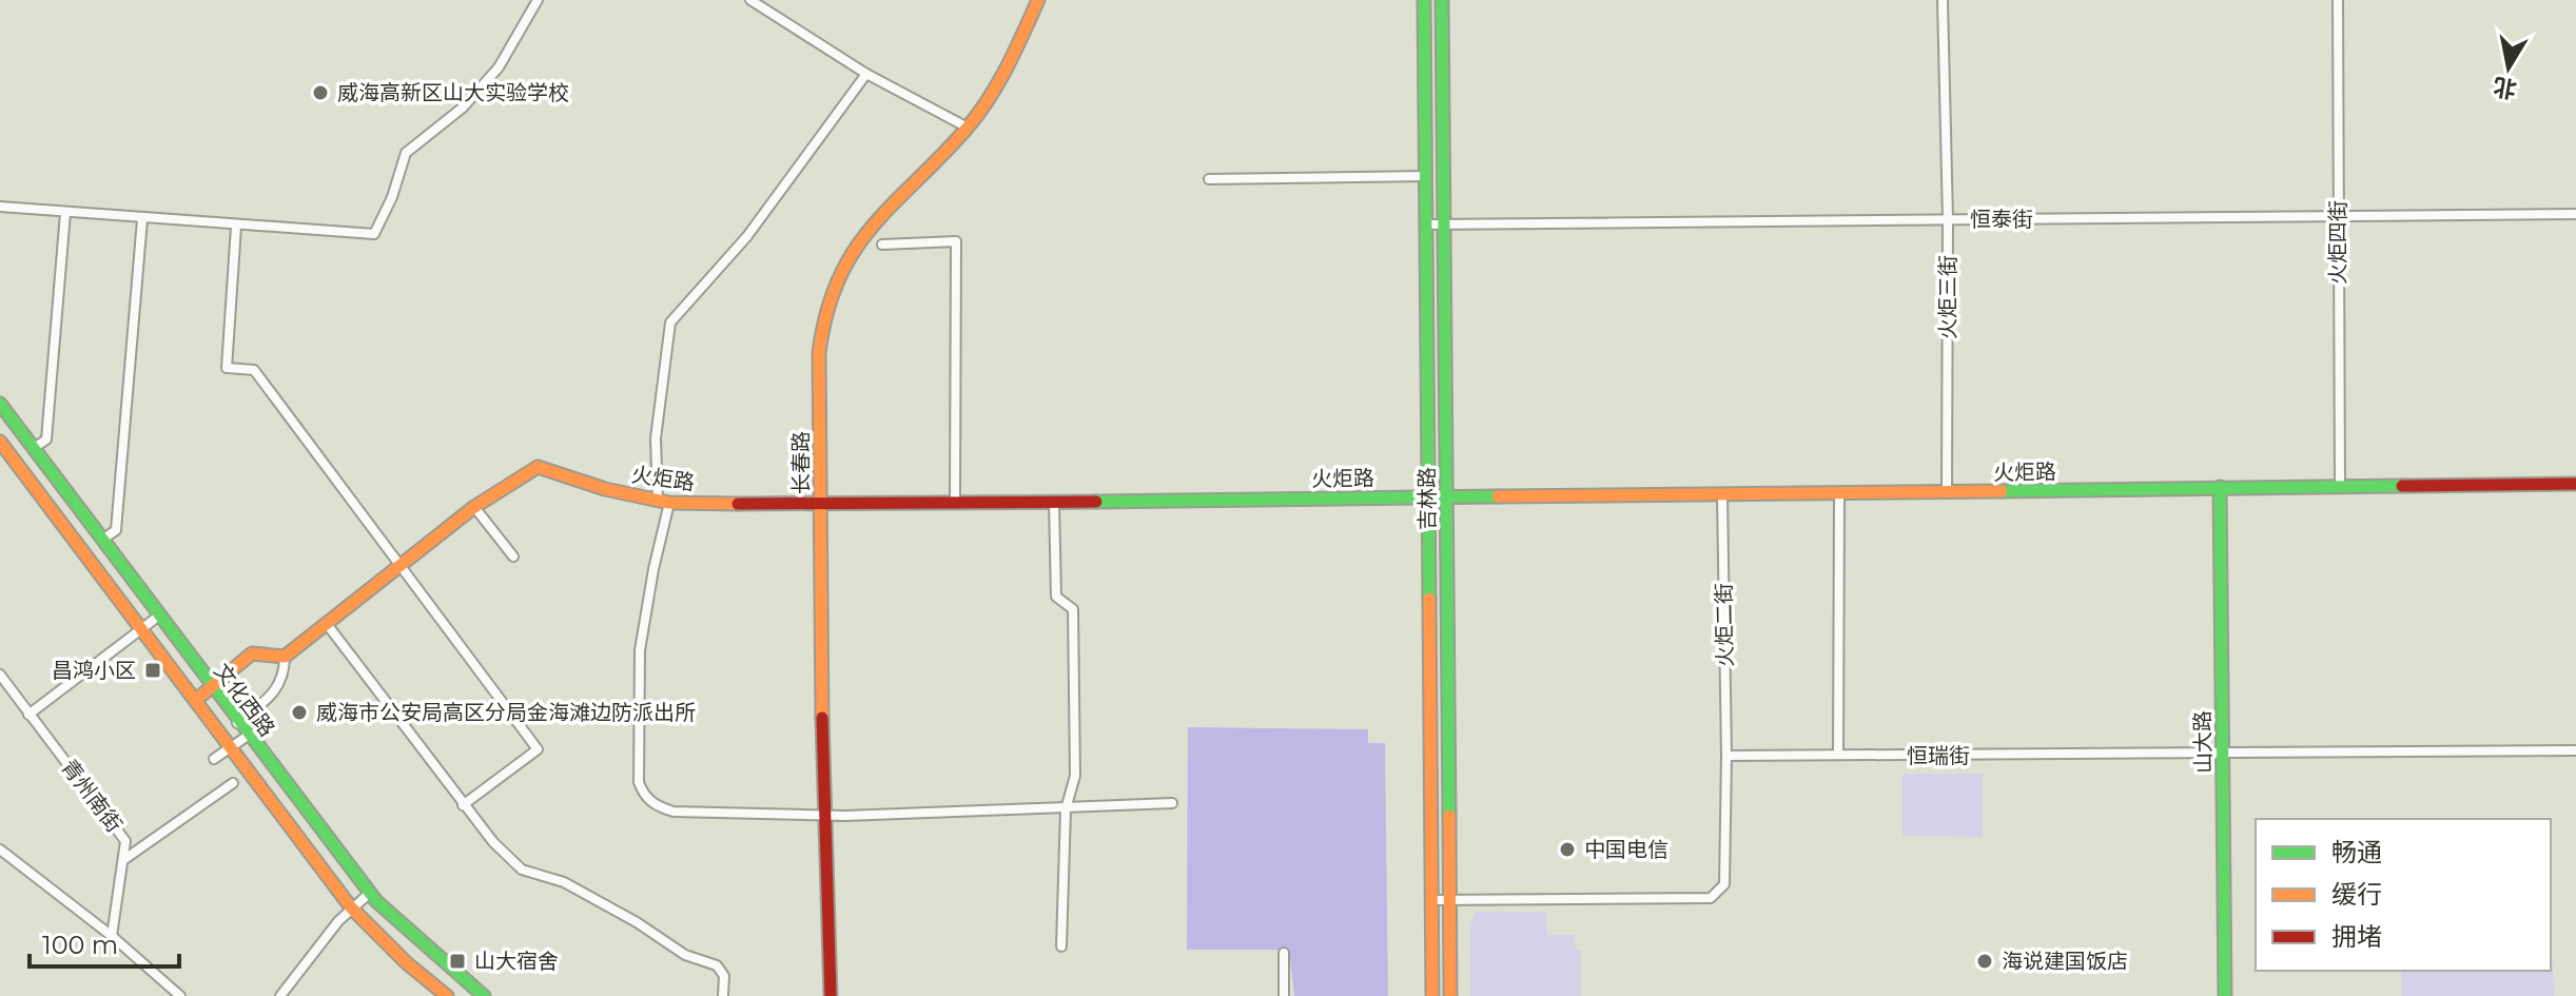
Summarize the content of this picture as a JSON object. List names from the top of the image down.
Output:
{
  "streets": {
    "main road": [
      "长春路",
      "火炬路",
      "吉林路",
      "文化西路",
      "山大路"
    ],
    "street": [
      "恒泰街",
      "火炬四街",
      "火炬三街",
      "火炬二街",
      "恒瑞街",
      "青州南街"
    ]
  },
  "crossings": [
    ["恒泰街", "火炬四街"],
    ["恒泰街", "火炬三街"],
    ["恒泰街", "吉林路"],
    ["火炬四街", "火炬路"],
    ["火炬三街", "火炬路"],
    ["长春路", "火炬路"],
    ["火炬路", "吉林路"],
    ["火炬路", "火炬二街"],
    ["火炬路", "山大路"],
    ["火炬二街", "恒瑞街"],
    ["山大路", "恒瑞街"]
  ],
  "places": {
    "other": [
      "威海高新区山大实验学校",
      "威海市公安局高区分局金海滩边防派出所",
      "中国电信",
      "海说建国饭店"
    ],
    "transit": ["昌鸿小区", "山大宿舍"]
  },
  "legend": ["畅通", "缓行", "拥堵"],
  "scale_bar": "100 m",
  "north": "bottom"
}
